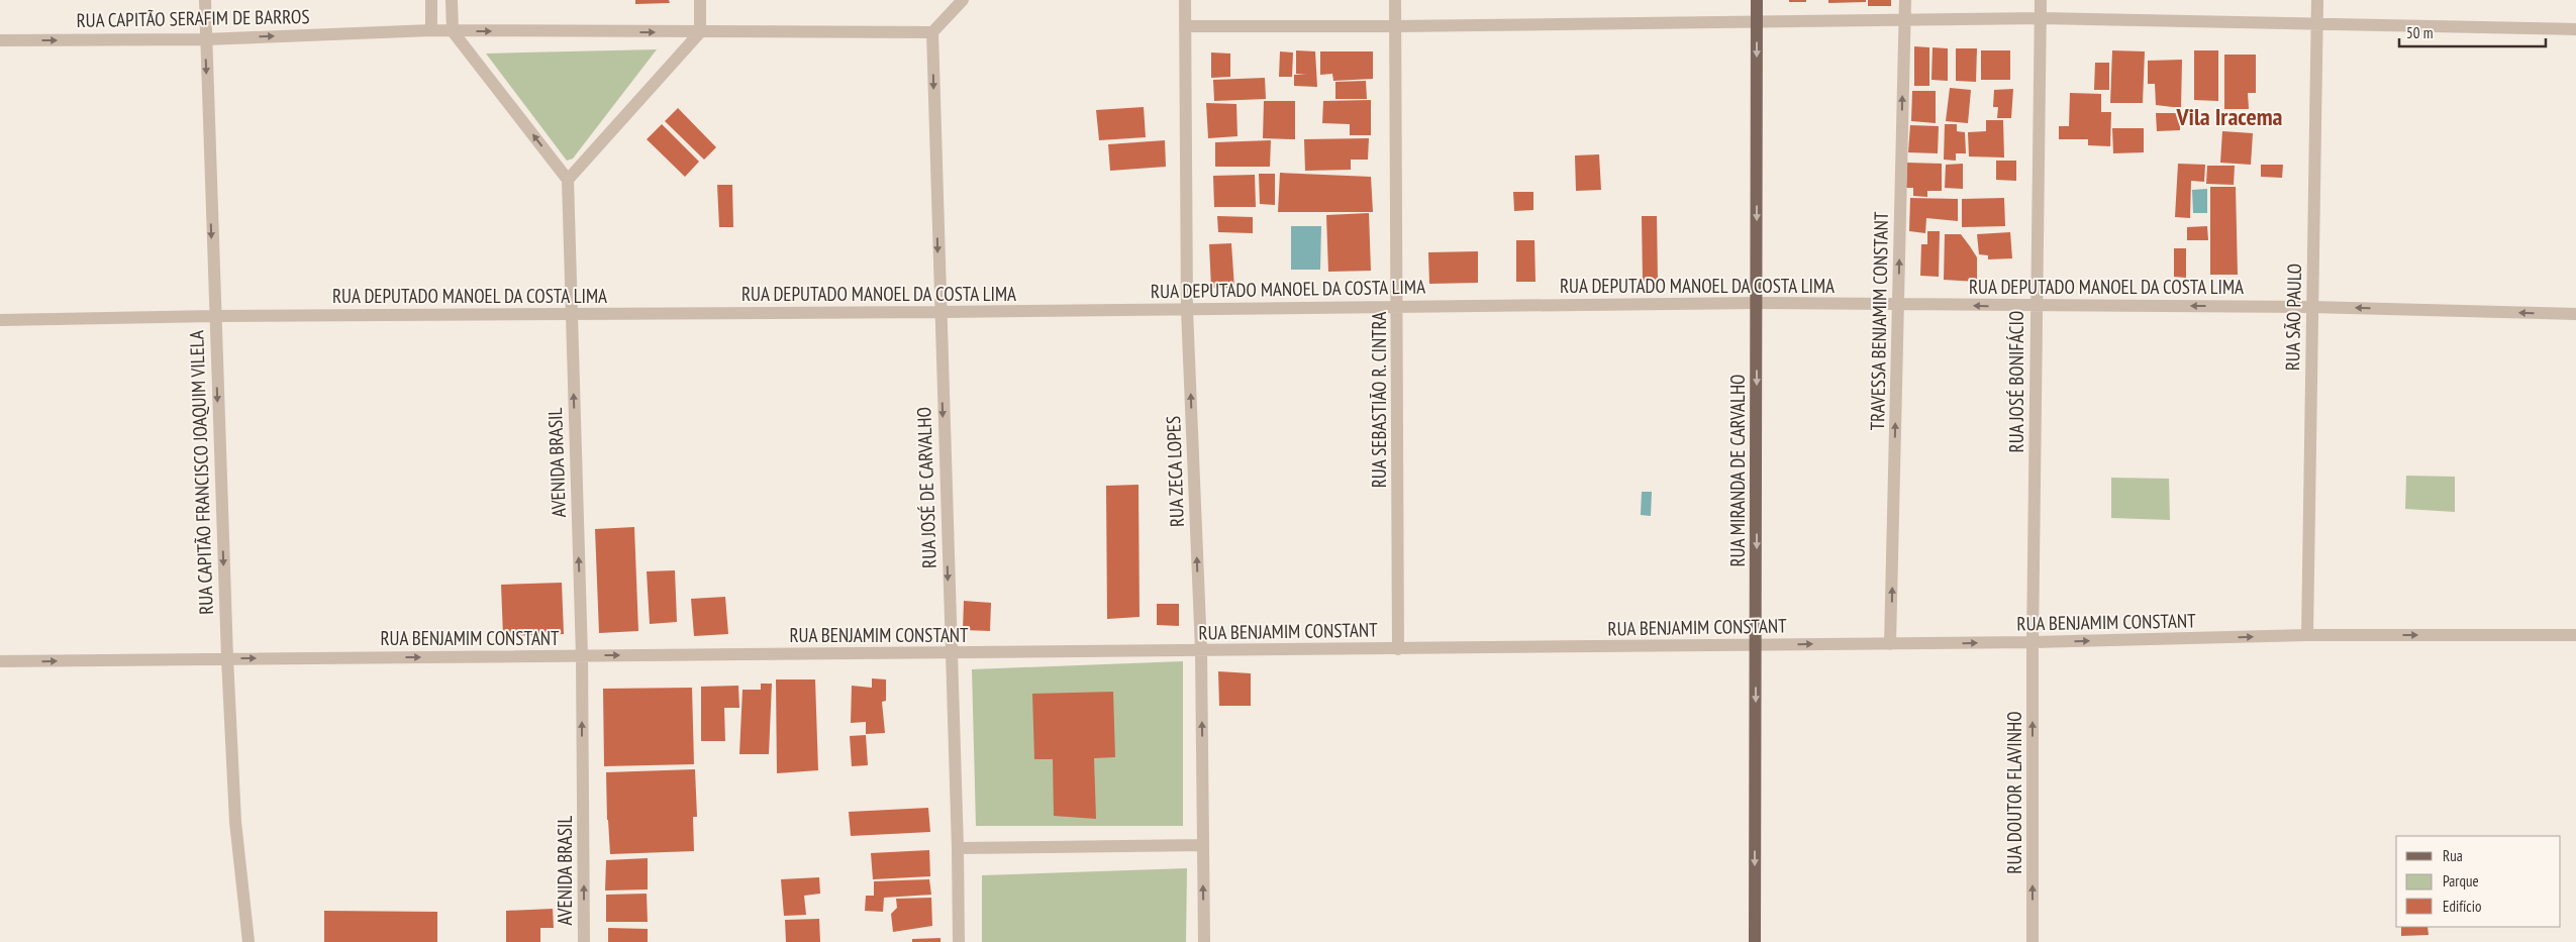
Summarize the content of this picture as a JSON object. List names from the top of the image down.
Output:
{
  "streets": {
    "main road": ["RUA MIRANDA DE CARVALHO"],
    "street": [
      "RUA CAPITÃO SERAFIM DE BARROS",
      "RUA DEPUTADO MANOEL DA COSTA LIMA",
      "RUA SÃO PAULO",
      "TRAVESSA BENJAMIM CONSTANT",
      "RUA JOSÉ BONIFÁCIO",
      "RUA SEBASTIÃO R. CINTRA",
      "AVENIDA BRASIL",
      "RUA ZECA LOPES",
      "RUA CAPITÃO FRANCISCO JOAQUIM VILELA",
      "RUA JOSÉ DE CARVALHO",
      "RUA BENJAMIM CONSTANT",
      "RUA DOUTOR FLAVINHO"
    ]
  },
  "crossings": [
    ["RUA CAPITÃO SERAFIM DE BARROS", "RUA CAPITÃO FRANCISCO JOAQUIM VILELA"],
    ["RUA CAPITÃO SERAFIM DE BARROS", "RUA JOSÉ DE CARVALHO"],
    ["RUA DEPUTADO MANOEL DA COSTA LIMA", "RUA SÃO PAULO"],
    ["RUA DEPUTADO MANOEL DA COSTA LIMA", "TRAVESSA BENJAMIM CONSTANT"],
    ["RUA DEPUTADO MANOEL DA COSTA LIMA", "RUA JOSÉ BONIFÁCIO"],
    ["RUA DEPUTADO MANOEL DA COSTA LIMA", "RUA SEBASTIÃO R. CINTRA"],
    ["RUA DEPUTADO MANOEL DA COSTA LIMA", "AVENIDA BRASIL"],
    ["RUA DEPUTADO MANOEL DA COSTA LIMA", "RUA MIRANDA DE CARVALHO"],
    ["RUA DEPUTADO MANOEL DA COSTA LIMA", "RUA ZECA LOPES"],
    ["RUA DEPUTADO MANOEL DA COSTA LIMA", "RUA CAPITÃO FRANCISCO JOAQUIM VILELA"],
    ["RUA DEPUTADO MANOEL DA COSTA LIMA", "RUA JOSÉ DE CARVALHO"],
    ["RUA SÃO PAULO", "RUA BENJAMIM CONSTANT"],
    ["TRAVESSA BENJAMIM CONSTANT", "RUA BENJAMIM CONSTANT"],
    ["RUA JOSÉ BONIFÁCIO", "RUA BENJAMIM CONSTANT"],
    ["RUA JOSÉ BONIFÁCIO", "RUA DOUTOR FLAVINHO"],
    ["RUA SEBASTIÃO R. CINTRA", "RUA BENJAMIM CONSTANT"],
    ["AVENIDA BRASIL", "RUA BENJAMIM CONSTANT"],
    ["RUA MIRANDA DE CARVALHO", "RUA BENJAMIM CONSTANT"],
    ["RUA ZECA LOPES", "RUA BENJAMIM CONSTANT"],
    ["RUA CAPITÃO FRANCISCO JOAQUIM VILELA", "RUA BENJAMIM CONSTANT"],
    ["RUA JOSÉ DE CARVALHO", "RUA BENJAMIM CONSTANT"],
    ["RUA BENJAMIM CONSTANT", "RUA DOUTOR FLAVINHO"]
  ],
  "one_way": [
    "RUA CAPITÃO SERAFIM DE BARROS",
    "TRAVESSA BENJAMIM CONSTANT",
    "AVENIDA BRASIL",
    "RUA MIRANDA DE CARVALHO",
    "RUA ZECA LOPES",
    "RUA CAPITÃO FRANCISCO JOAQUIM VILELA",
    "RUA JOSÉ DE CARVALHO",
    "RUA BENJAMIM CONSTANT",
    "RUA DOUTOR FLAVINHO"
  ],
  "districts": ["Vila Iracema"],
  "legend": ["Rua", "Parque", "Edifício"],
  "scale_bar": "50 m"
}
